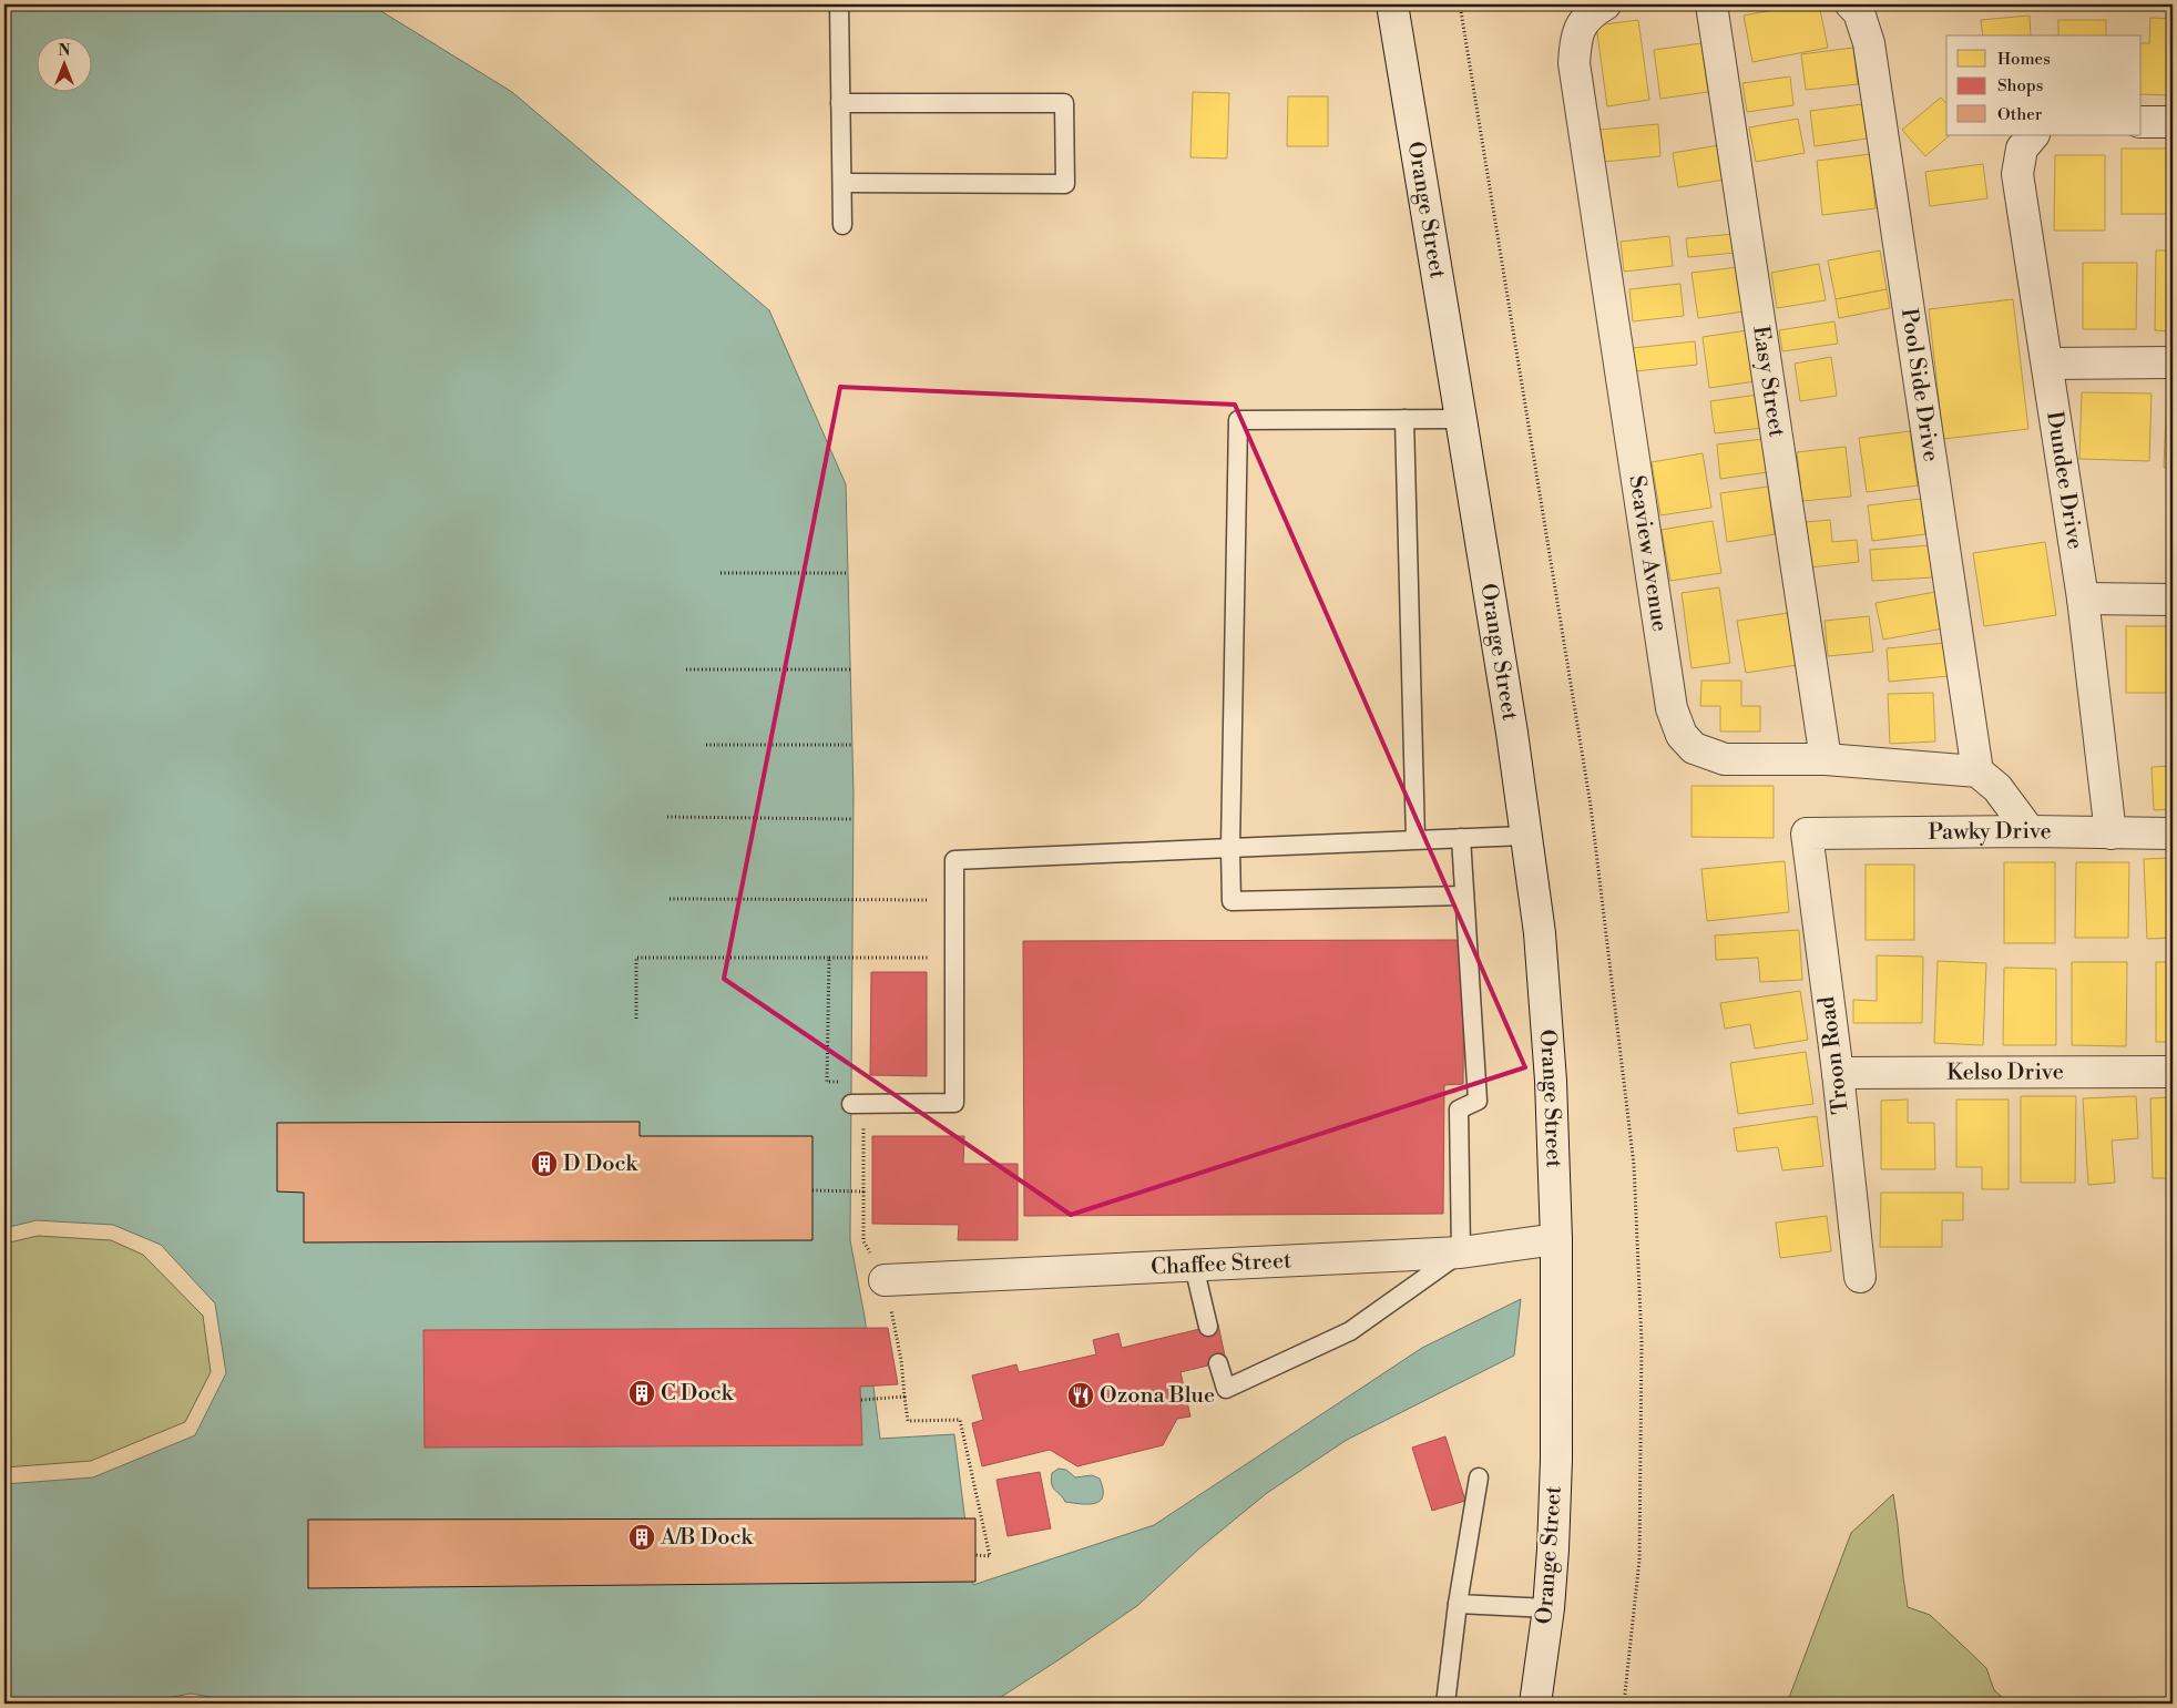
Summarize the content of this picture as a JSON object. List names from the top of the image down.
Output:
{
  "streets": {
    "street": [
      "Orange Street",
      "Easy Street",
      "Pool Side Drive",
      "Dundee Drive",
      "Seaview Avenue",
      "Pawky Drive",
      "Troon Road",
      "Kelso Drive",
      "Chaffee Street"
    ]
  },
  "crossings": [
    ["Orange Street", "Chaffee Street"],
    ["Easy Street", "Seaview Avenue"],
    ["Pool Side Drive", "Seaview Avenue"],
    ["Dundee Drive", "Pawky Drive"],
    ["Pawky Drive", "Troon Road"],
    ["Troon Road", "Kelso Drive"]
  ],
  "places": {
    "building": ["D Dock", "C Dock", "A/B Dock"],
    "restaurant": ["Ozona Blue"]
  },
  "legend": ["Homes", "Shops", "Other"],
  "north": "top"
}
